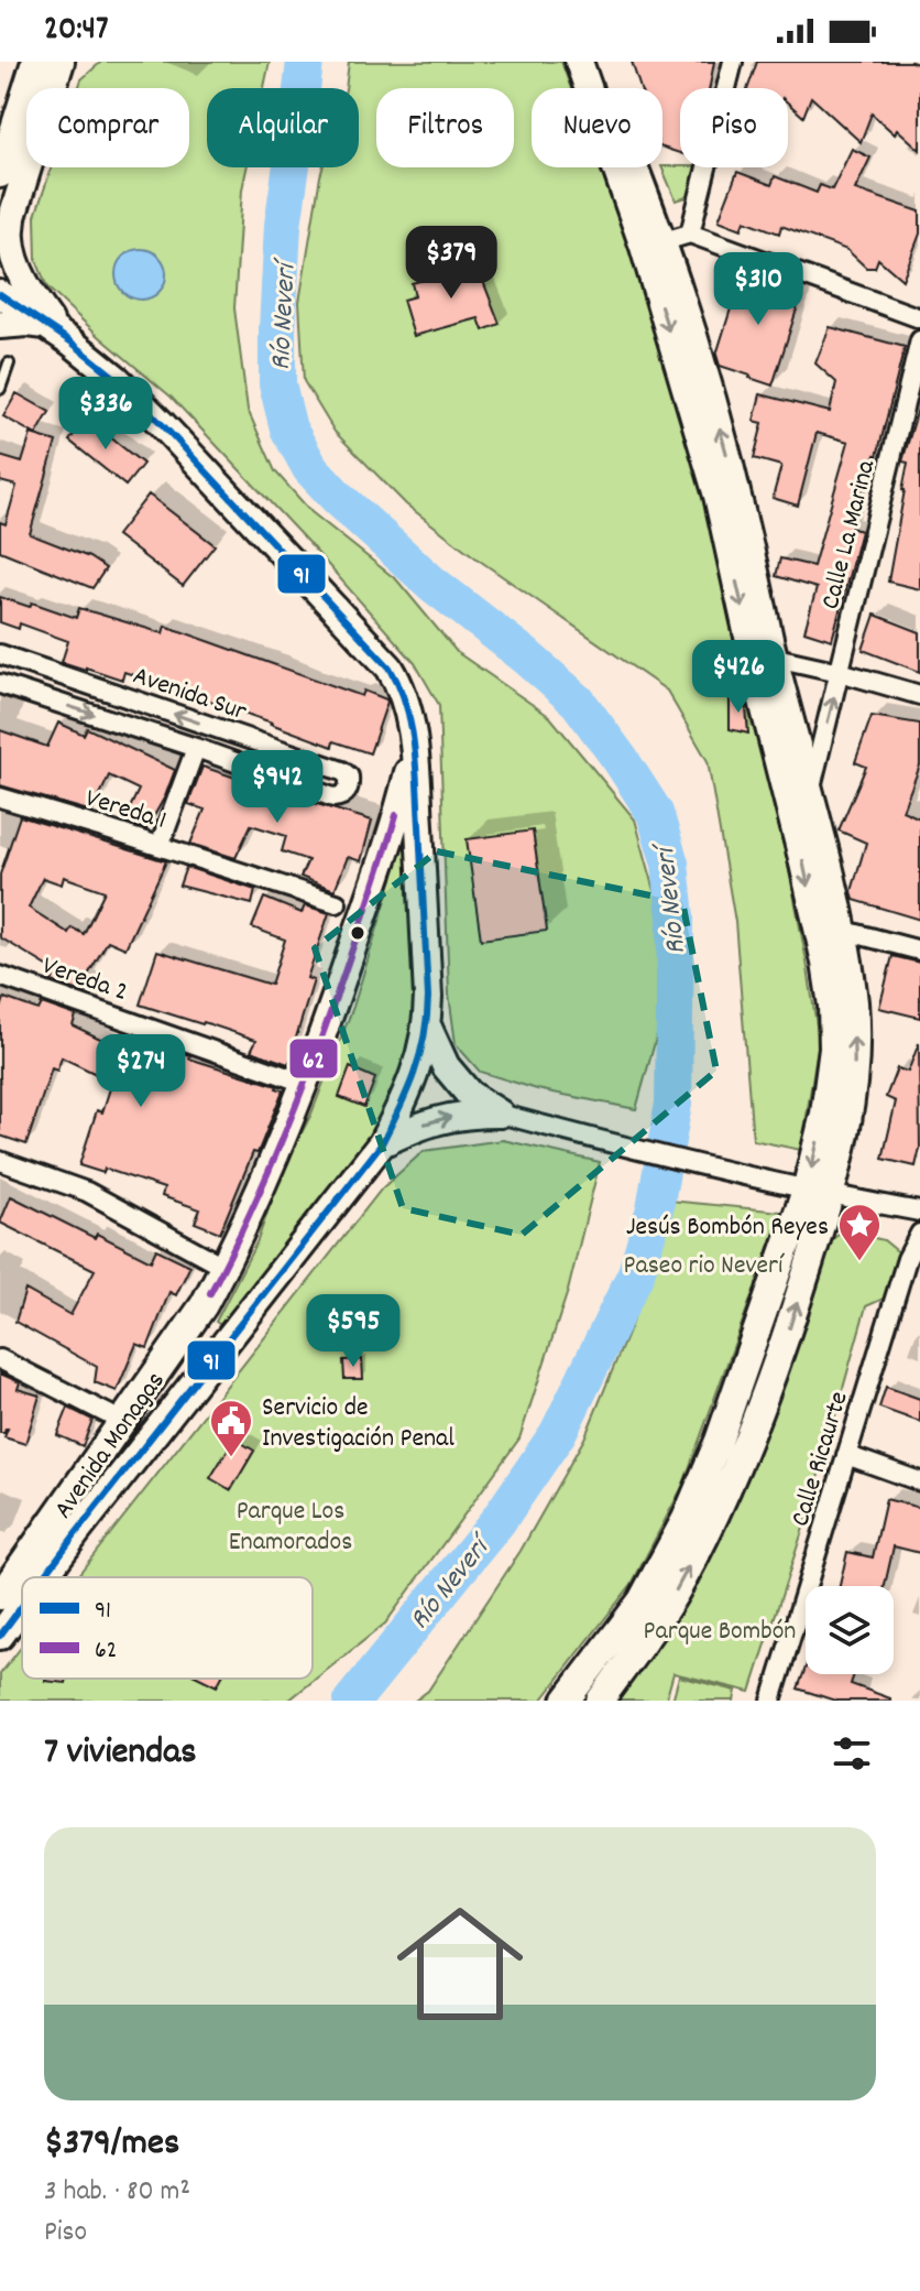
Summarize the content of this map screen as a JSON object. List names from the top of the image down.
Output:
{
  "streets": {
    "main road": ["Avenida Monagas"],
    "street": [
      "Calle La Marina",
      "Avenida Sur",
      "Vereda 1",
      "Vereda 2",
      "Calle Ricaurte"
    ]
  },
  "crossings": [
    ["Vereda 2", "Avenida Monagas"]
  ],
  "water": ["Río Neverí"],
  "parks": ["Paseo rio Neverí", "Parque Los Enamorados", "Parque Bombón"],
  "places": {
    "place": ["Jesús Bombón Reyes"],
    "public building": ["Servicio de Investigación Penal"]
  },
  "lines": ["transit line 91", "transit line 62"],
  "legend": ["91", "62"],
  "page": {
    "status": "20:47",
    "chip": [
      "Comprar",
      "Alquilar",
      "Filtros",
      "Nuevo",
      "Piso"
    ],
    "price": [
      "$379",
      "$310",
      "$336",
      "$426",
      "$942",
      "$274",
      "$595"
    ],
    "heading": "7 viviendas",
    "list": [
      {
        "name": "$379/mes",
        "note": "3 hab. · 80 m² · Piso"
      }
    ]
  }
}
